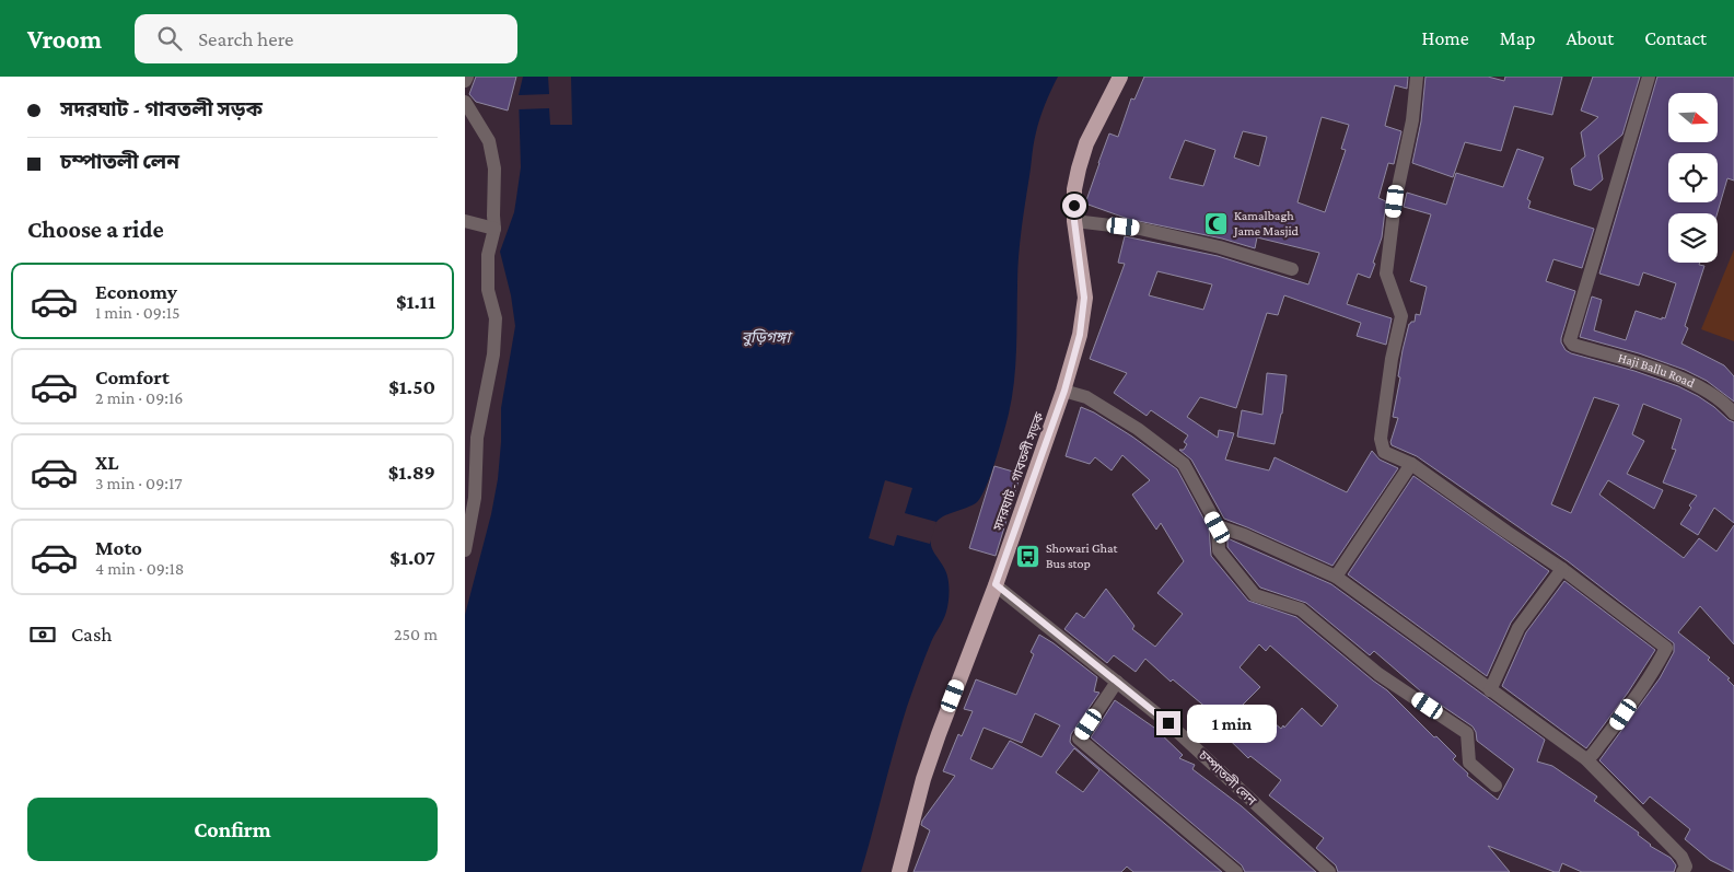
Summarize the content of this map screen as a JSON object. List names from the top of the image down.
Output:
{
  "streets": {
    "highway": ["সদরঘাট - গাবতলী সড়ক"],
    "street": ["Haji Ballu Road", "চম্পাতলী লেন"]
  },
  "crossings": [
    ["সদরঘাট - গাবতলী সড়ক", "চম্পাতলী লেন"]
  ],
  "water": ["বুড়িগঙ্গা"],
  "places": {
    "mosque": ["Kamalbagh Jame Masjid"],
    "bus stop": ["Showari Ghat Bus stop"]
  },
  "north": "right",
  "page": {
    "header": "Vroom",
    "search": "Search here",
    "nav": [
      "Home",
      "Map",
      "About",
      "Contact"
    ],
    "banner": ["সদরঘাট - গাবতলী সড়ক", "চম্পাতলী লেন"],
    "heading": "Choose a ride",
    "list": [
      {
        "name": "Economy",
        "note": "1 min · 09:15",
        "value": "$1.11"
      },
      {
        "name": "Comfort",
        "note": "2 min · 09:16",
        "value": "$1.50"
      },
      {
        "name": "XL",
        "note": "3 min · 09:17",
        "value": "$1.89"
      },
      {
        "name": "Moto",
        "note": "4 min · 09:18",
        "value": "$1.07"
      }
    ],
    "pay": ["Cash", "250 m"],
    "bubble": "1 min",
    "buttons": "Confirm"
  }
}
